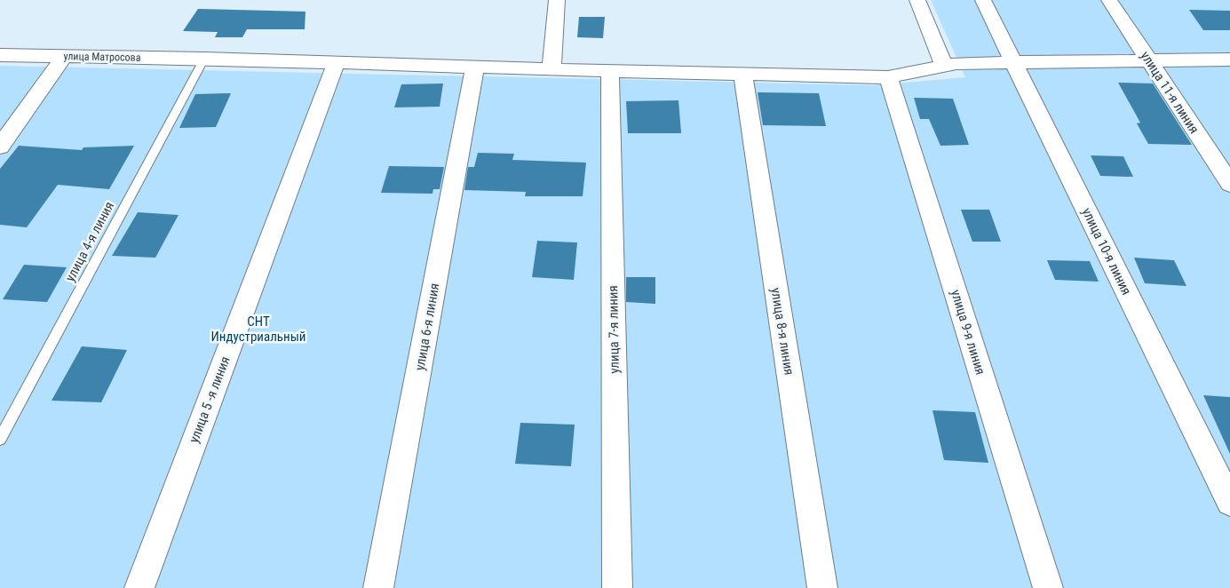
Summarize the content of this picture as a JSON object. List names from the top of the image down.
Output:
{
  "streets": {
    "street": [
      "улица Матросова",
      "улица 11-я линия",
      "улица 10-я линия",
      "улица 6-я линия",
      "улица 7-я линия",
      "улица 8-я линия",
      "улица 9-я линия",
      "улица 5 -я линия"
    ],
    "lane": ["улица 4-я линия"]
  },
  "crossings": [
    ["улица Матросова", "улица 11-я линия"],
    ["улица Матросова", "улица 4-я линия"],
    ["улица Матросова", "улица 10-я линия"],
    ["улица Матросова", "улица 6-я линия"],
    ["улица Матросова", "улица 7-я линия"],
    ["улица Матросова", "улица 8-я линия"],
    ["улица Матросова", "улица 9-я линия"],
    ["улица Матросова", "улица 5 -я линия"]
  ],
  "parks": ["СНТ Индустриальный"]
}
